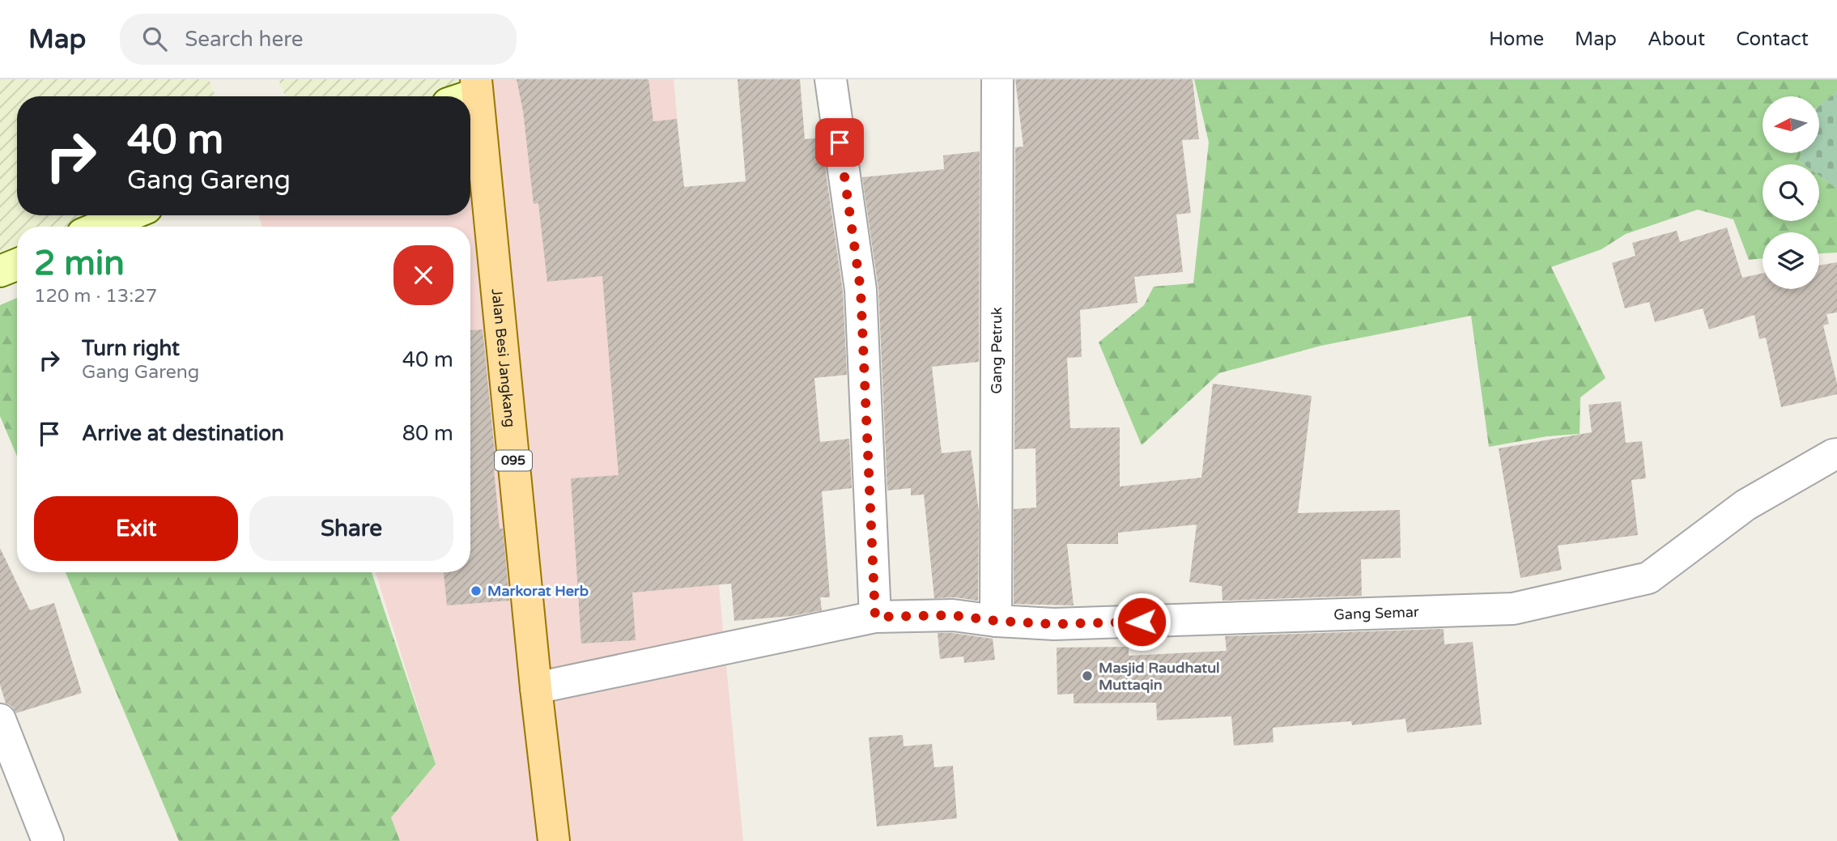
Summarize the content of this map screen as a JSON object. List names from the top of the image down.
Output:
{
  "streets": {
    "main road": ["Jalan Besi Jangkang", "095"],
    "street": ["Gang Petruk", "Gang Semar"]
  },
  "crossings": [
    ["Gang Petruk", "Gang Semar"],
    ["Jalan Besi Jangkang", "Gang Semar"]
  ],
  "places": ["Markorat Herb", "Masjid Raudhatul Muttaqin"],
  "north": "left",
  "page": {
    "header": "Map",
    "search": "Search here",
    "nav": [
      "Home",
      "Map",
      "About",
      "Contact"
    ],
    "turn": ["40 m", "Gang Gareng"],
    "heading": ["2 min", "120 m · 13:27"],
    "list": [
      {
        "name": "Turn right",
        "note": "Gang Gareng",
        "value": "40 m"
      },
      {
        "name": "Arrive at destination",
        "value": "80 m"
      }
    ],
    "buttons": ["Exit", "Share"]
  }
}
